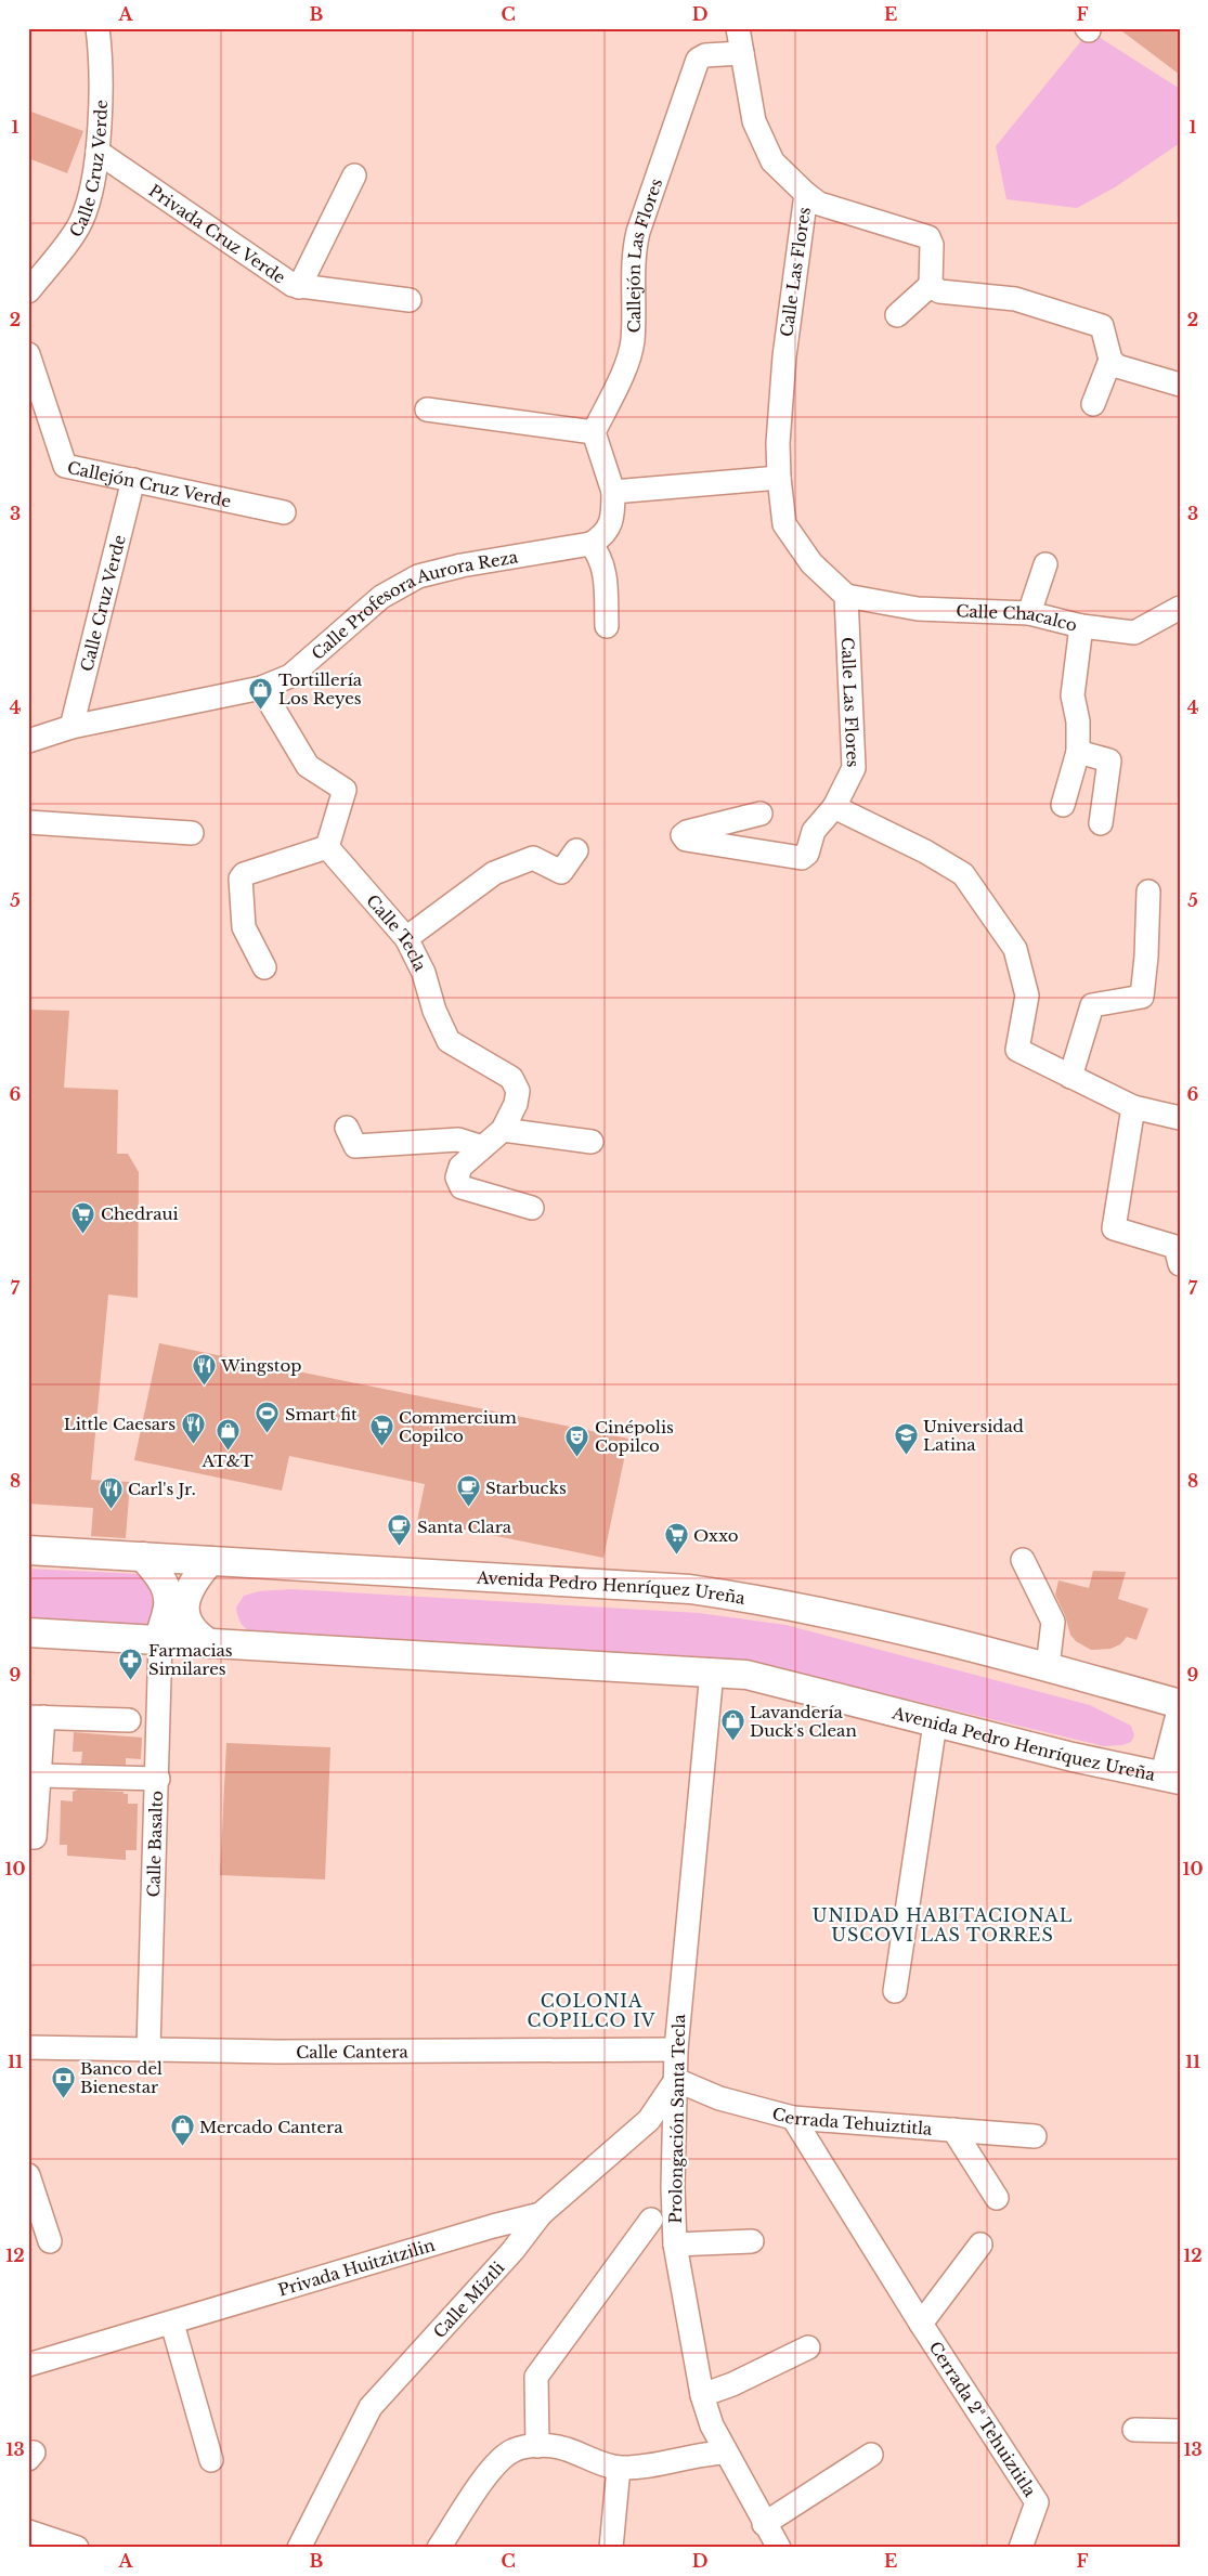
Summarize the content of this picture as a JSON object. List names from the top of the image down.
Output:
{
  "streets": {
    "main road": ["Avenida Pedro Henríquez Ureña"],
    "street": [
      "Calle Cruz Verde",
      "Privada Cruz Verde",
      "Callejón Las Flores",
      "Calle Las Flores",
      "Callejón Cruz Verde",
      "Calle Profesora Aurora Reza",
      "Calle Chacalco",
      "Calle Tecla",
      "Calle Basalto",
      "Calle Cantera",
      "Prolongación Santa Tecla",
      "Cerrada Tehuiztitla",
      "Privada Huitzitzilin",
      "Calle Miztli",
      "Cerrada 2ª Tehuiztitla"
    ]
  },
  "crossings": [
    ["Calle Cruz Verde", "Privada Cruz Verde"],
    ["Calle Cruz Verde", "Callejón Cruz Verde"],
    ["Calle Cruz Verde", "Calle Profesora Aurora Reza"],
    ["Callejón Las Flores", "Calle Las Flores"],
    ["Calle Las Flores", "Calle Chacalco"],
    ["Avenida Pedro Henríquez Ureña", "Calle Basalto"],
    ["Avenida Pedro Henríquez Ureña", "Prolongación Santa Tecla"],
    ["Calle Basalto", "Calle Cantera"],
    ["Calle Cantera", "Prolongación Santa Tecla"],
    ["Prolongación Santa Tecla", "Cerrada Tehuiztitla"],
    ["Prolongación Santa Tecla", "Calle Miztli"],
    ["Cerrada Tehuiztitla", "Calle Miztli"],
    ["Cerrada Tehuiztitla", "Cerrada 2ª Tehuiztitla"],
    ["Privada Huitzitzilin", "Calle Miztli"]
  ],
  "districts": ["UNIDAD HABITACIONAL USCOVI LAS TORRES", "COLONIA COPILCO IV"],
  "places": {
    "shop": [
      "Tortillería Los Reyes",
      "AT&T",
      "Lavandería Duck's Clean",
      "Mercado Cantera"
    ],
    "supermarket": ["Chedraui", "Commercium Copilco", "Oxxo"],
    "restaurant": ["Wingstop", "Little Caesars", "Carl's Jr."],
    "sports": ["Smart fit"],
    "school or university": ["Universidad Latina"],
    "theatre": ["Cinépolis Copilco"],
    "cafe": ["Starbucks", "Santa Clara"],
    "pharmacy": ["Farmacias Similares"],
    "bank": ["Banco del Bienestar"]
  },
  "grid": {
    "columns": [
      "A",
      "B",
      "C",
      "D",
      "E",
      "F"
    ],
    "rows": [
      "1",
      "2",
      "3",
      "4",
      "5",
      "6",
      "7",
      "8",
      "9",
      "10",
      "11",
      "12",
      "13"
    ]
  }
}
